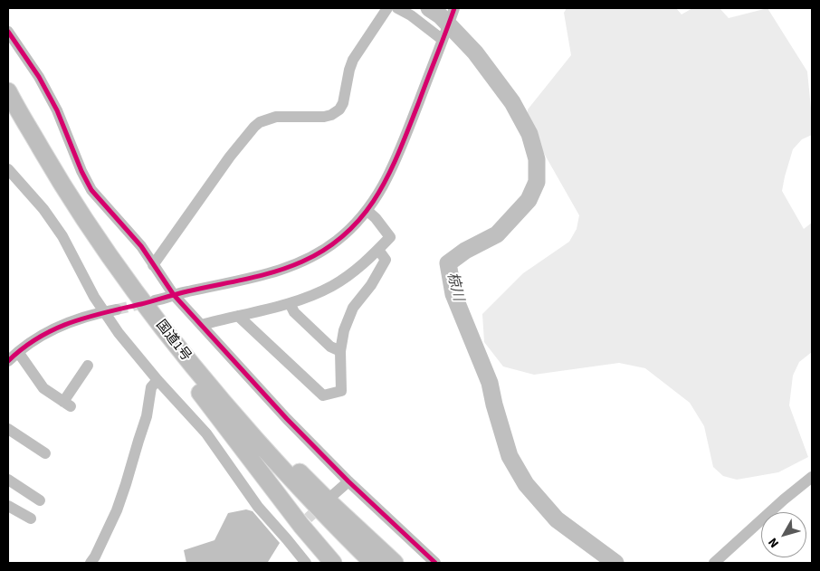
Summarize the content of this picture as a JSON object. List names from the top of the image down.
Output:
{
  "streets": {
    "highway": ["国道1号"]
  },
  "water": ["椋川"],
  "north": "bottom left"
}
